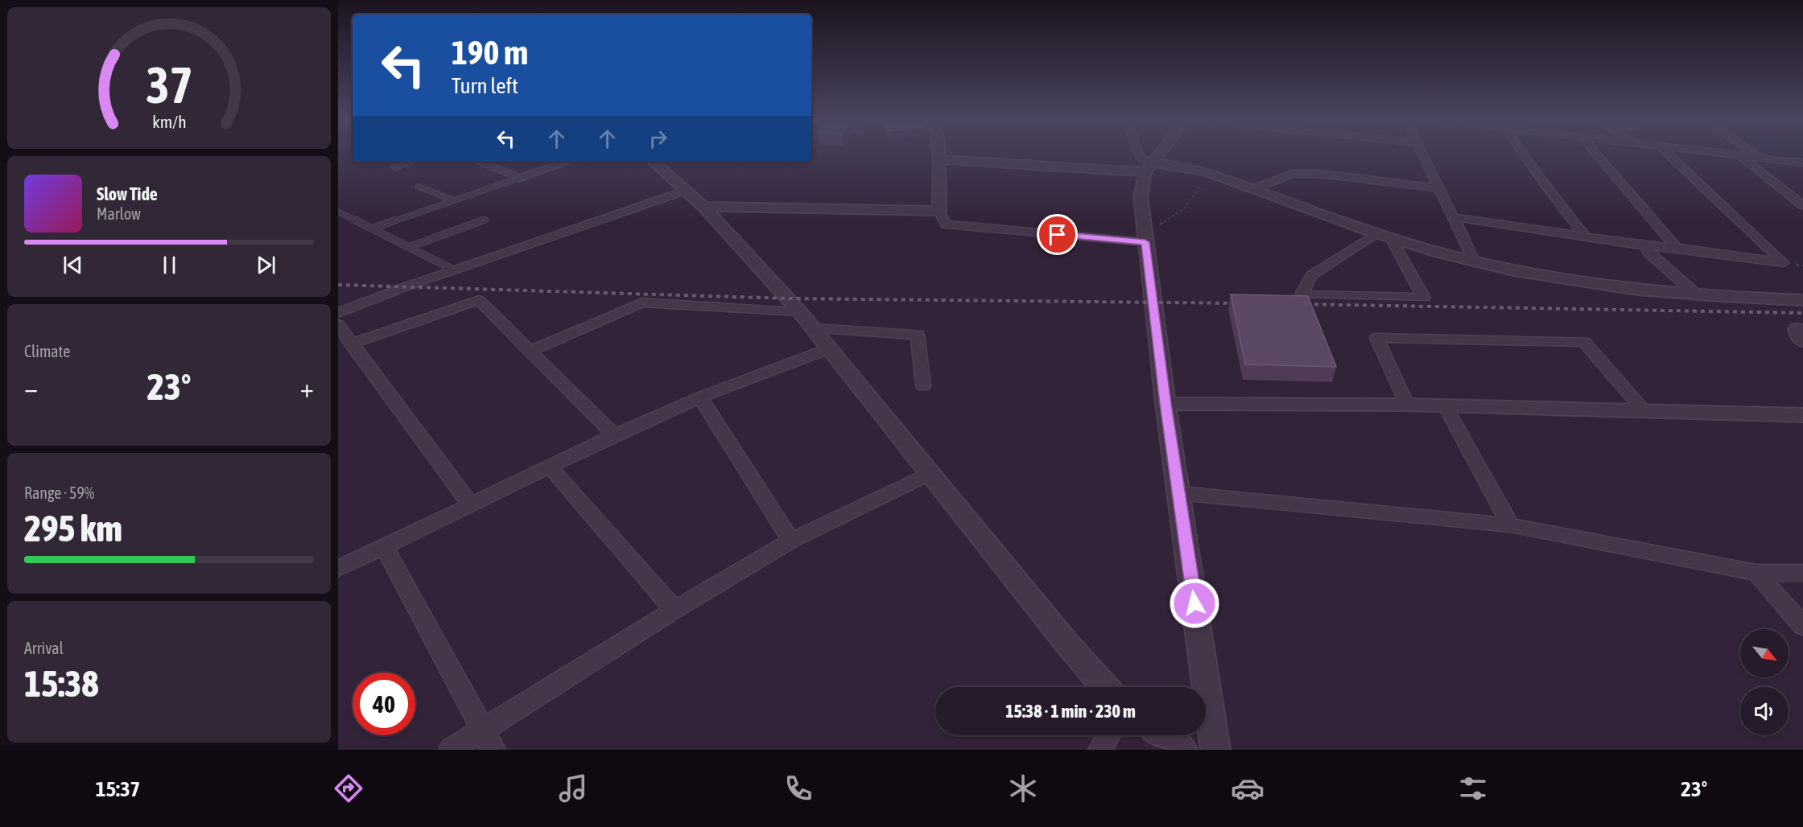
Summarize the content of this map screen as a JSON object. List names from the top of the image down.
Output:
{
  "north": "bottom right",
  "page": {
    "turn": ["190 m", "Turn left"],
    "song": ["Slow Tide", "Marlow"],
    "tile": [
      "Climate",
      ["Range · 59%", "295 km"],
      ["Arrival", "15:38"]
    ],
    "heat": ["−", "23°", "+"],
    "limit": "40",
    "trip": "15:38 · 1 min · 230 m",
    "tabs": ["15:37", "23°"],
    "gauge": ["37", "km/h"]
  }
}
